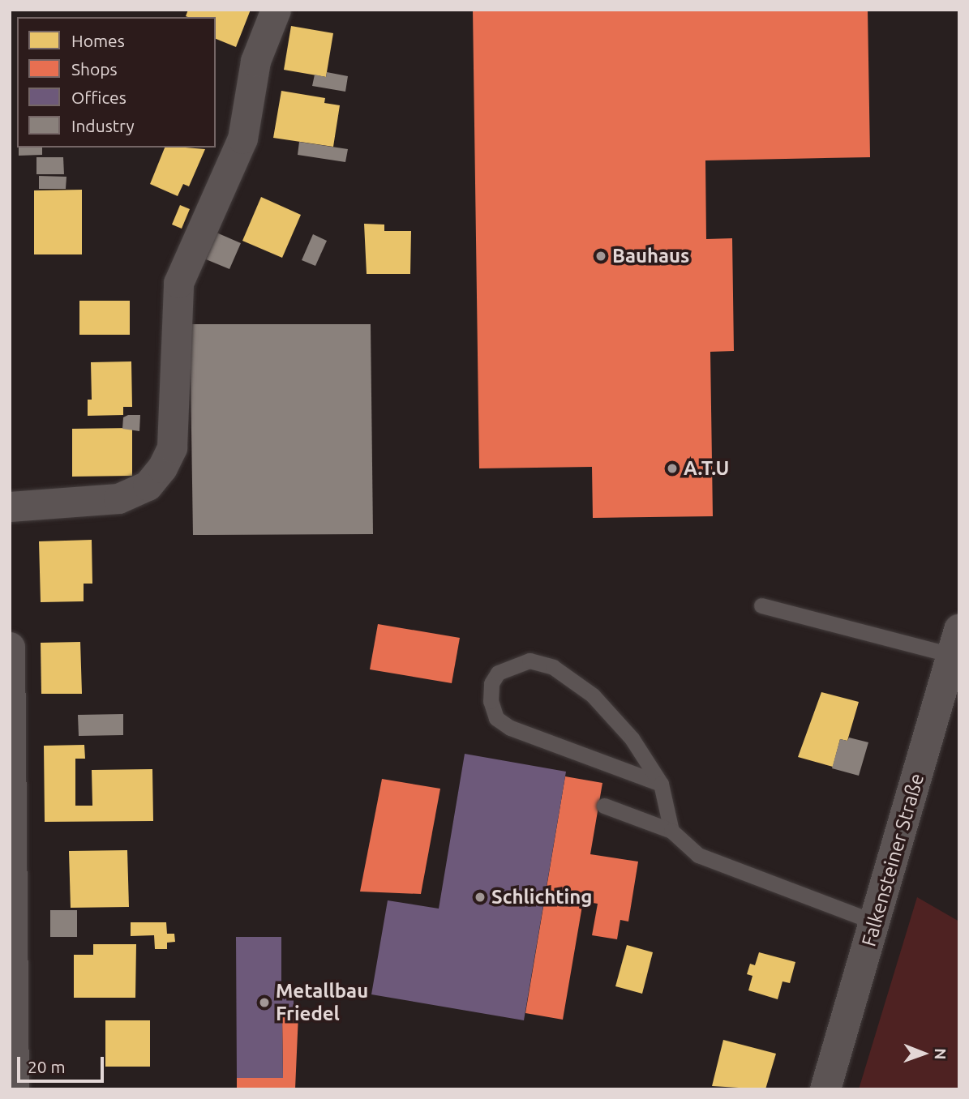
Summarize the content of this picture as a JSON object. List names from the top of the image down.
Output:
{
  "streets": {
    "main road": ["Falkensteiner Straße"]
  },
  "places": [
    "Bauhaus",
    "A.T.U",
    "Schlichting",
    "Metallbau Friedel"
  ],
  "legend": [
    "Homes",
    "Shops",
    "Offices",
    "Industry"
  ],
  "scale_bar": "20 m",
  "north": "right"
}
